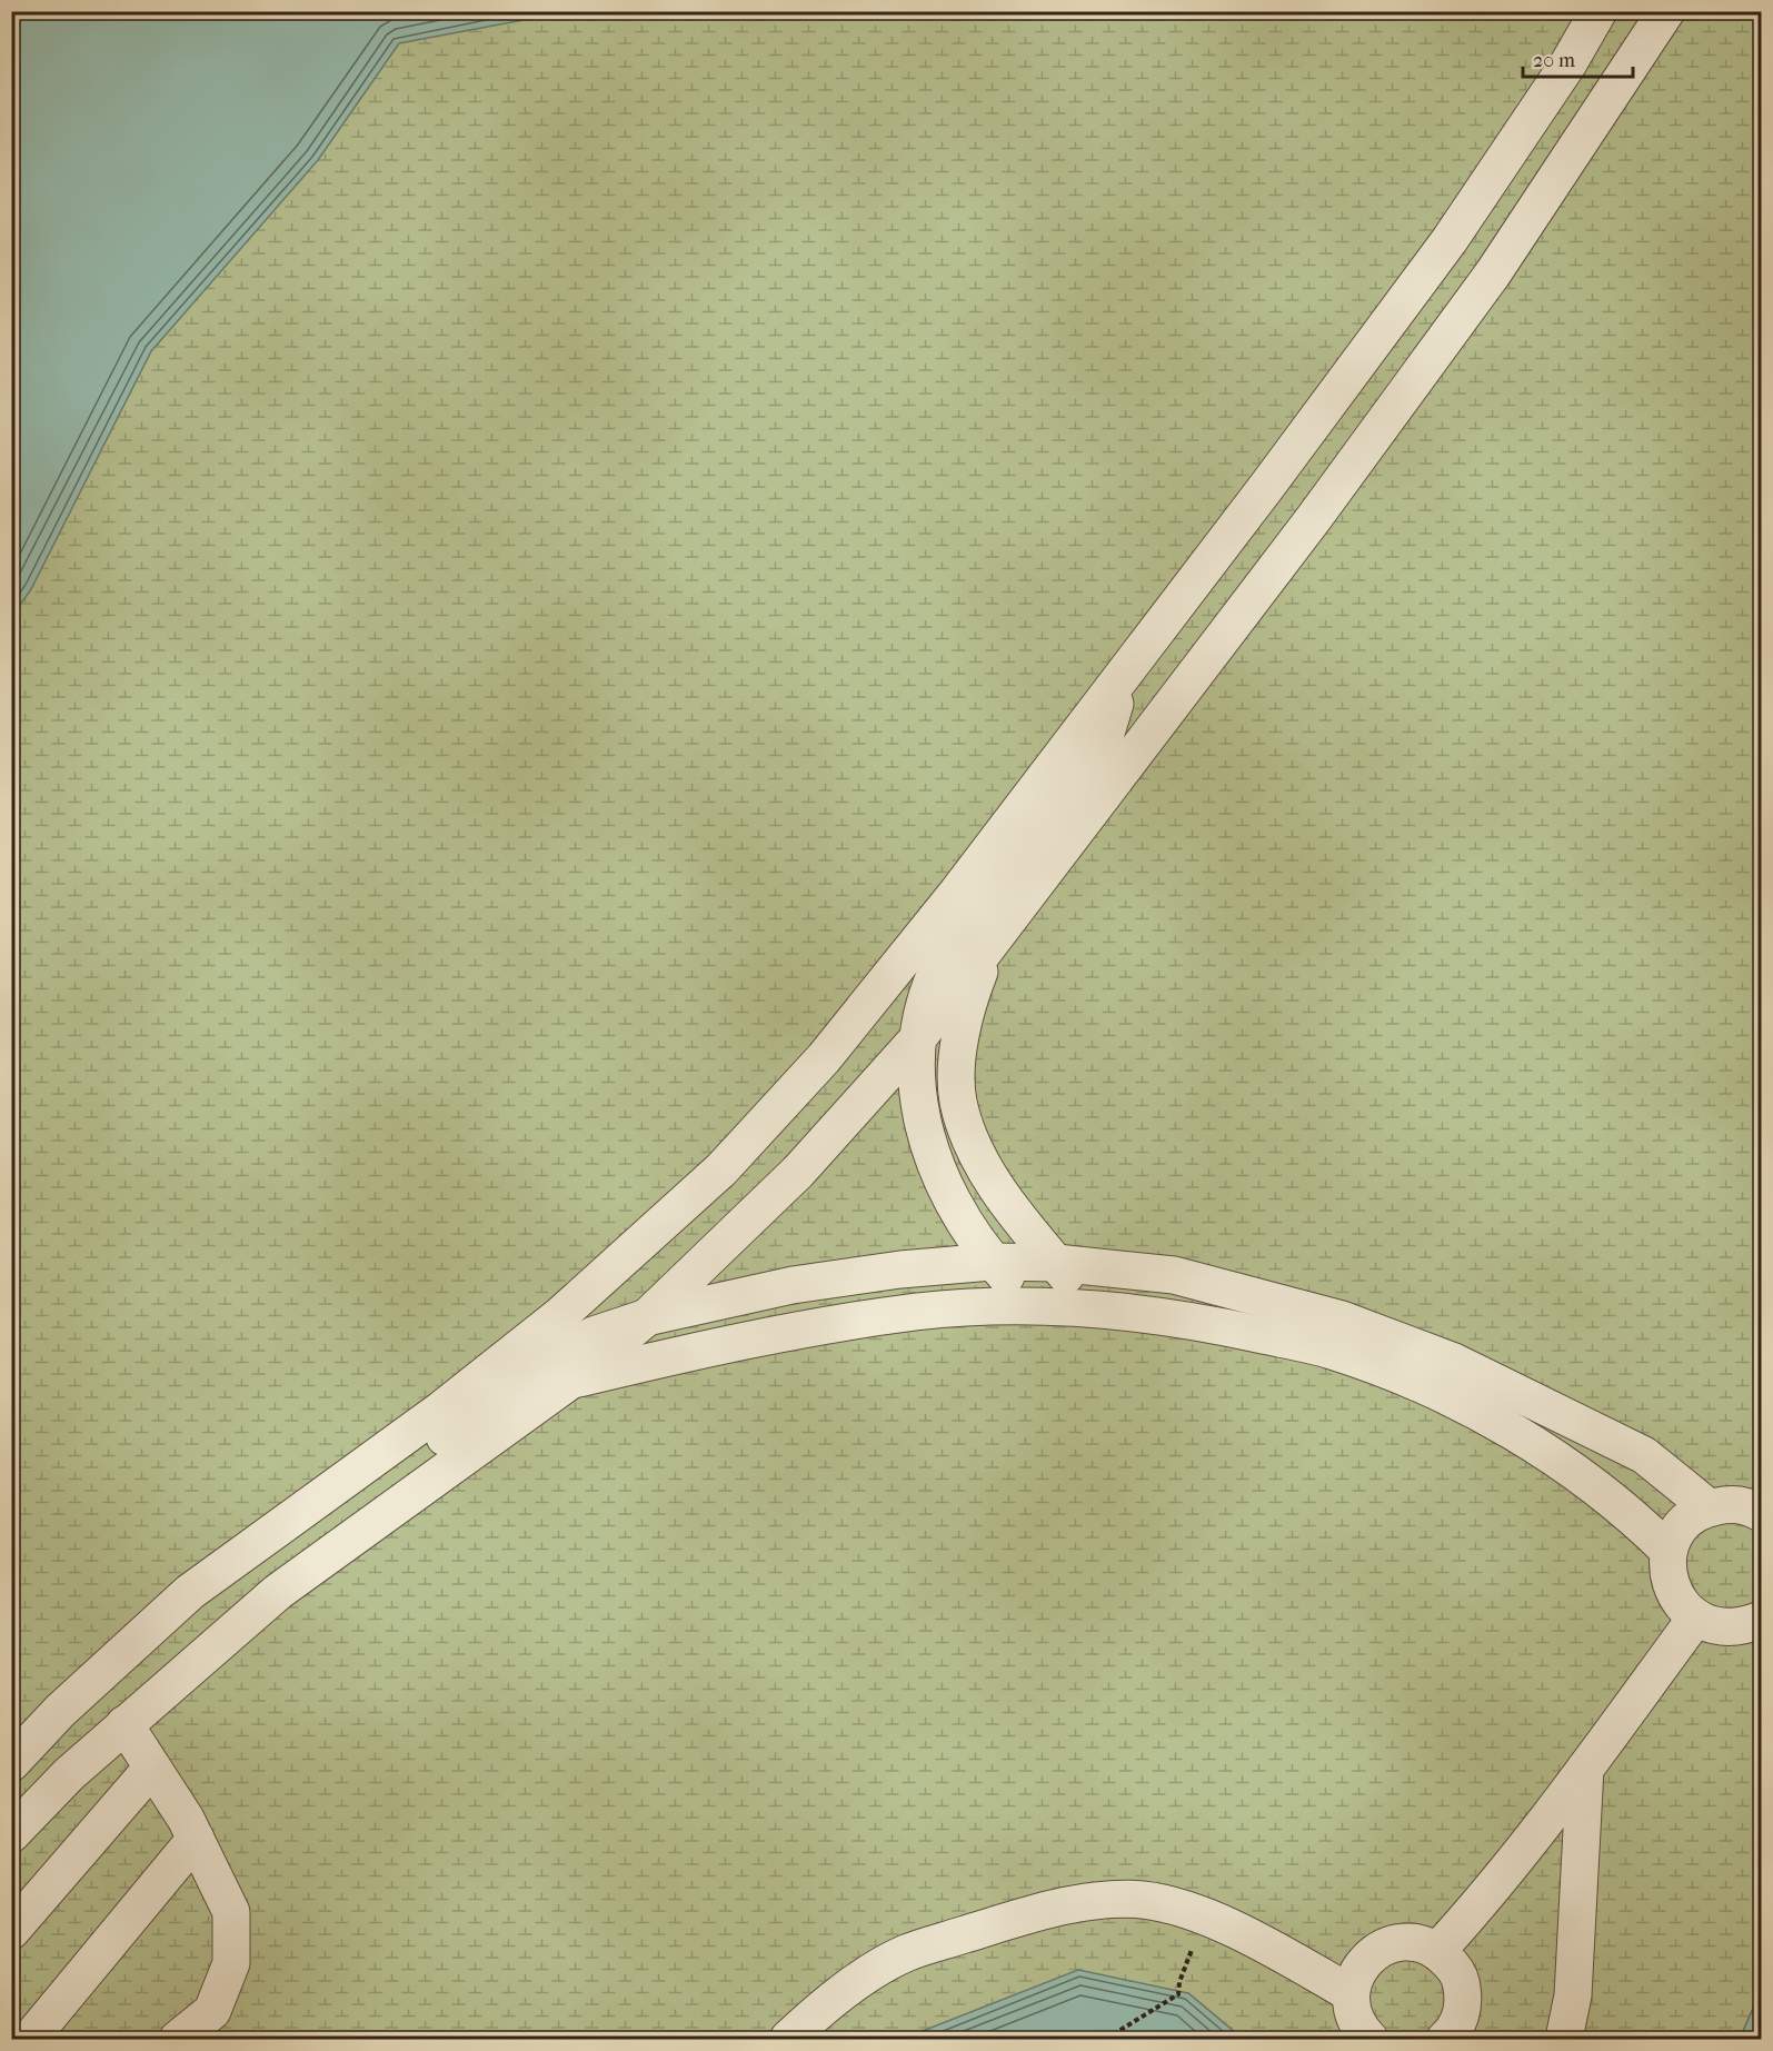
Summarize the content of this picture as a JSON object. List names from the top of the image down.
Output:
{
  "scale_bar": "20 m"
}
